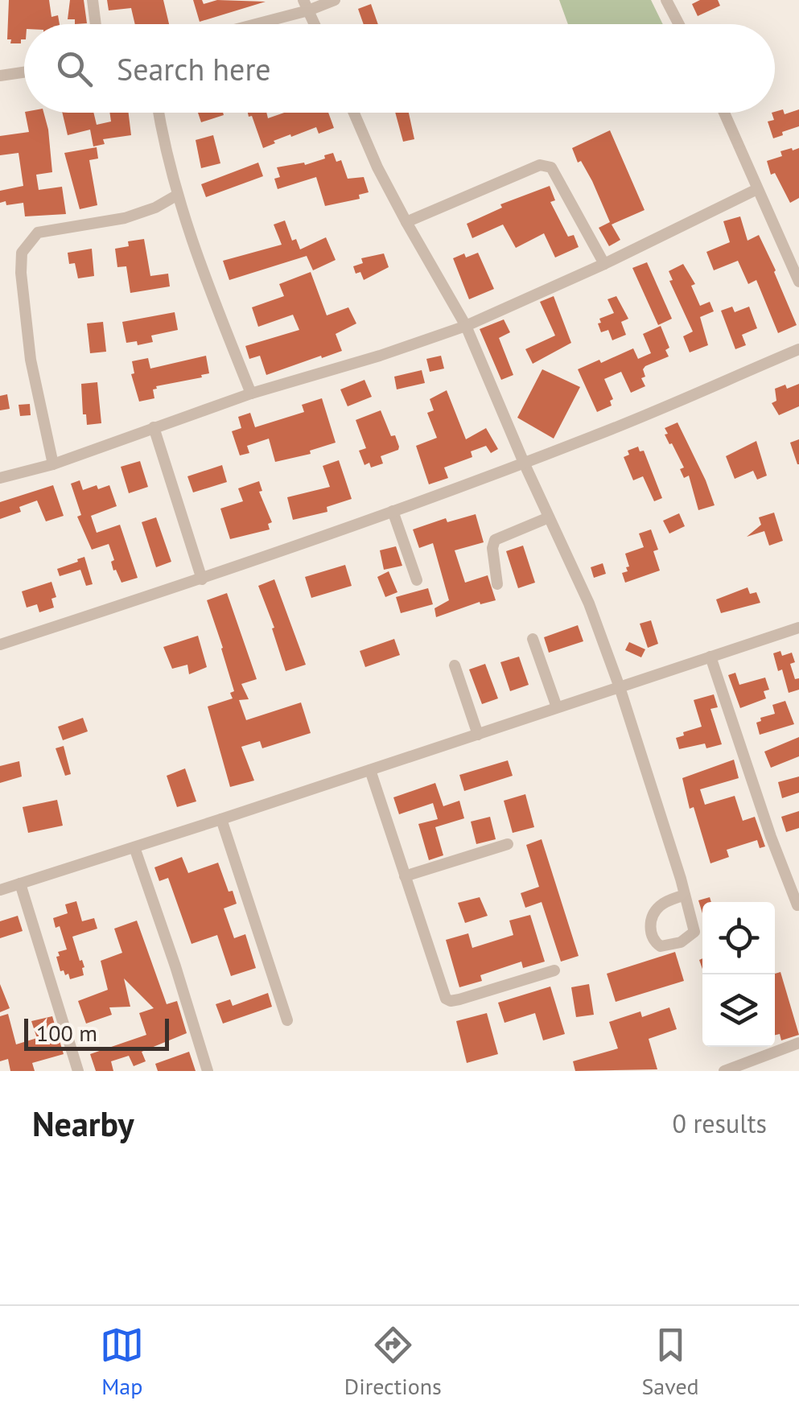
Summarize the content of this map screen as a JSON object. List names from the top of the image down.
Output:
{
  "scale_bar": "100 m",
  "page": {
    "search": "Search here",
    "scale": "100 m",
    "heading": ["Nearby", "0 results"],
    "nav": ["Map", "Directions", "Saved"]
  }
}
